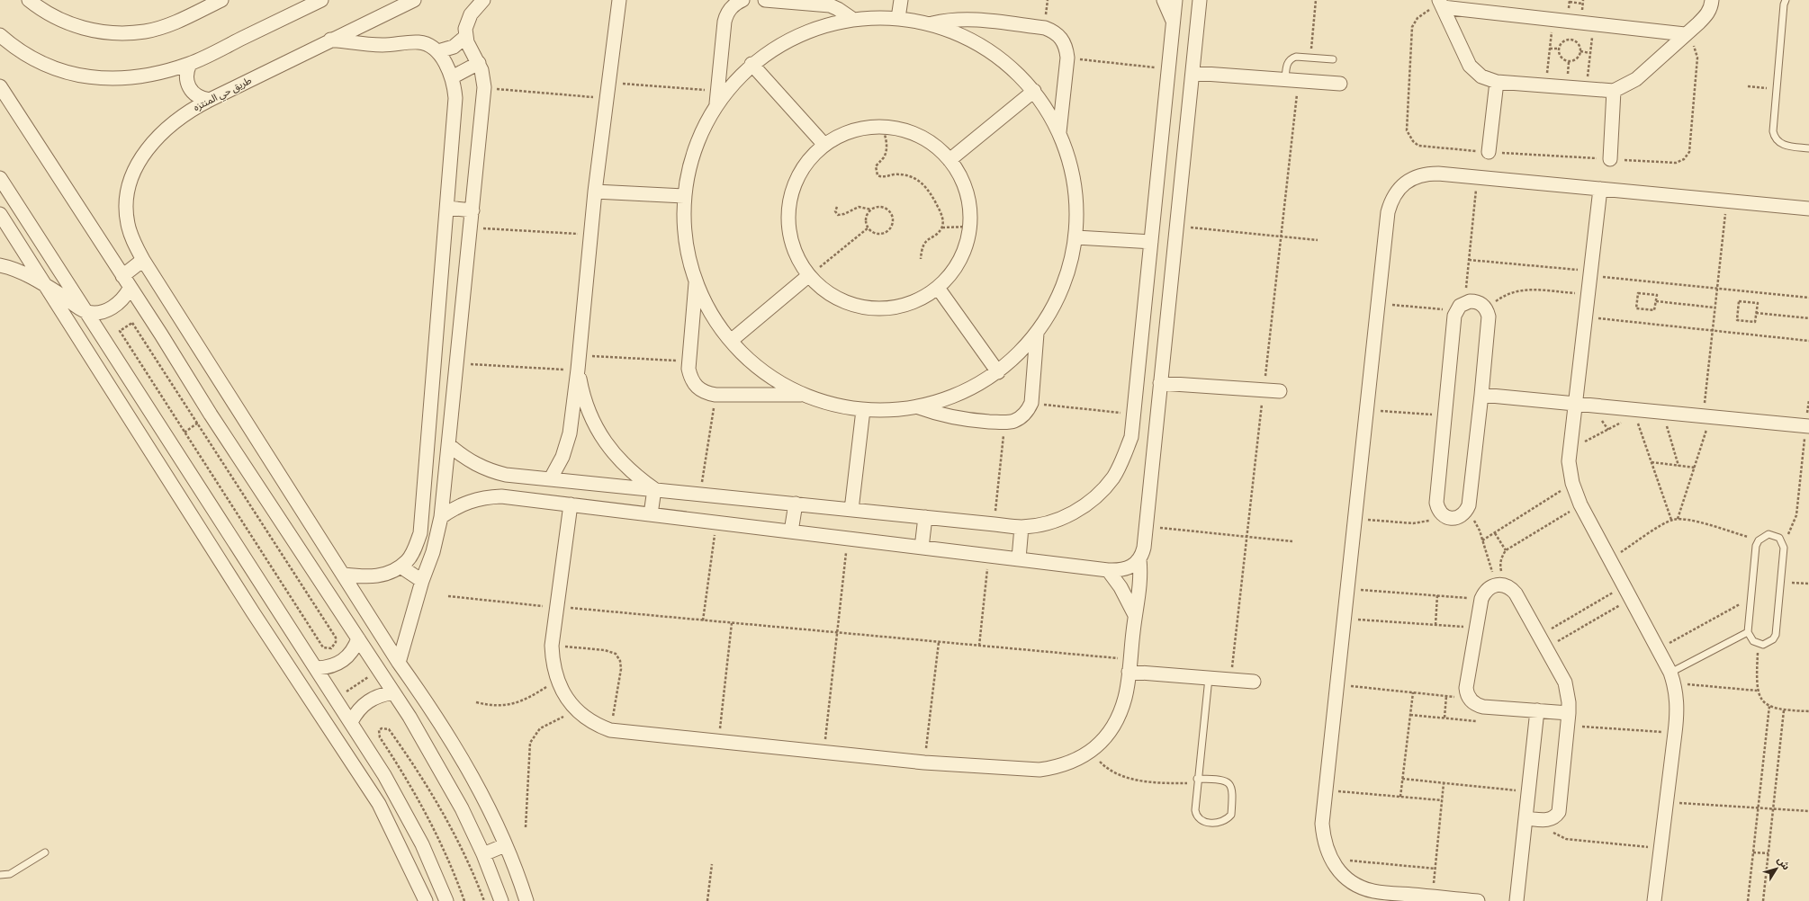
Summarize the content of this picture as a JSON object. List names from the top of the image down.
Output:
{
  "streets": {
    "street": ["طريق حي المنتزه"]
  },
  "north": "top right"
}
